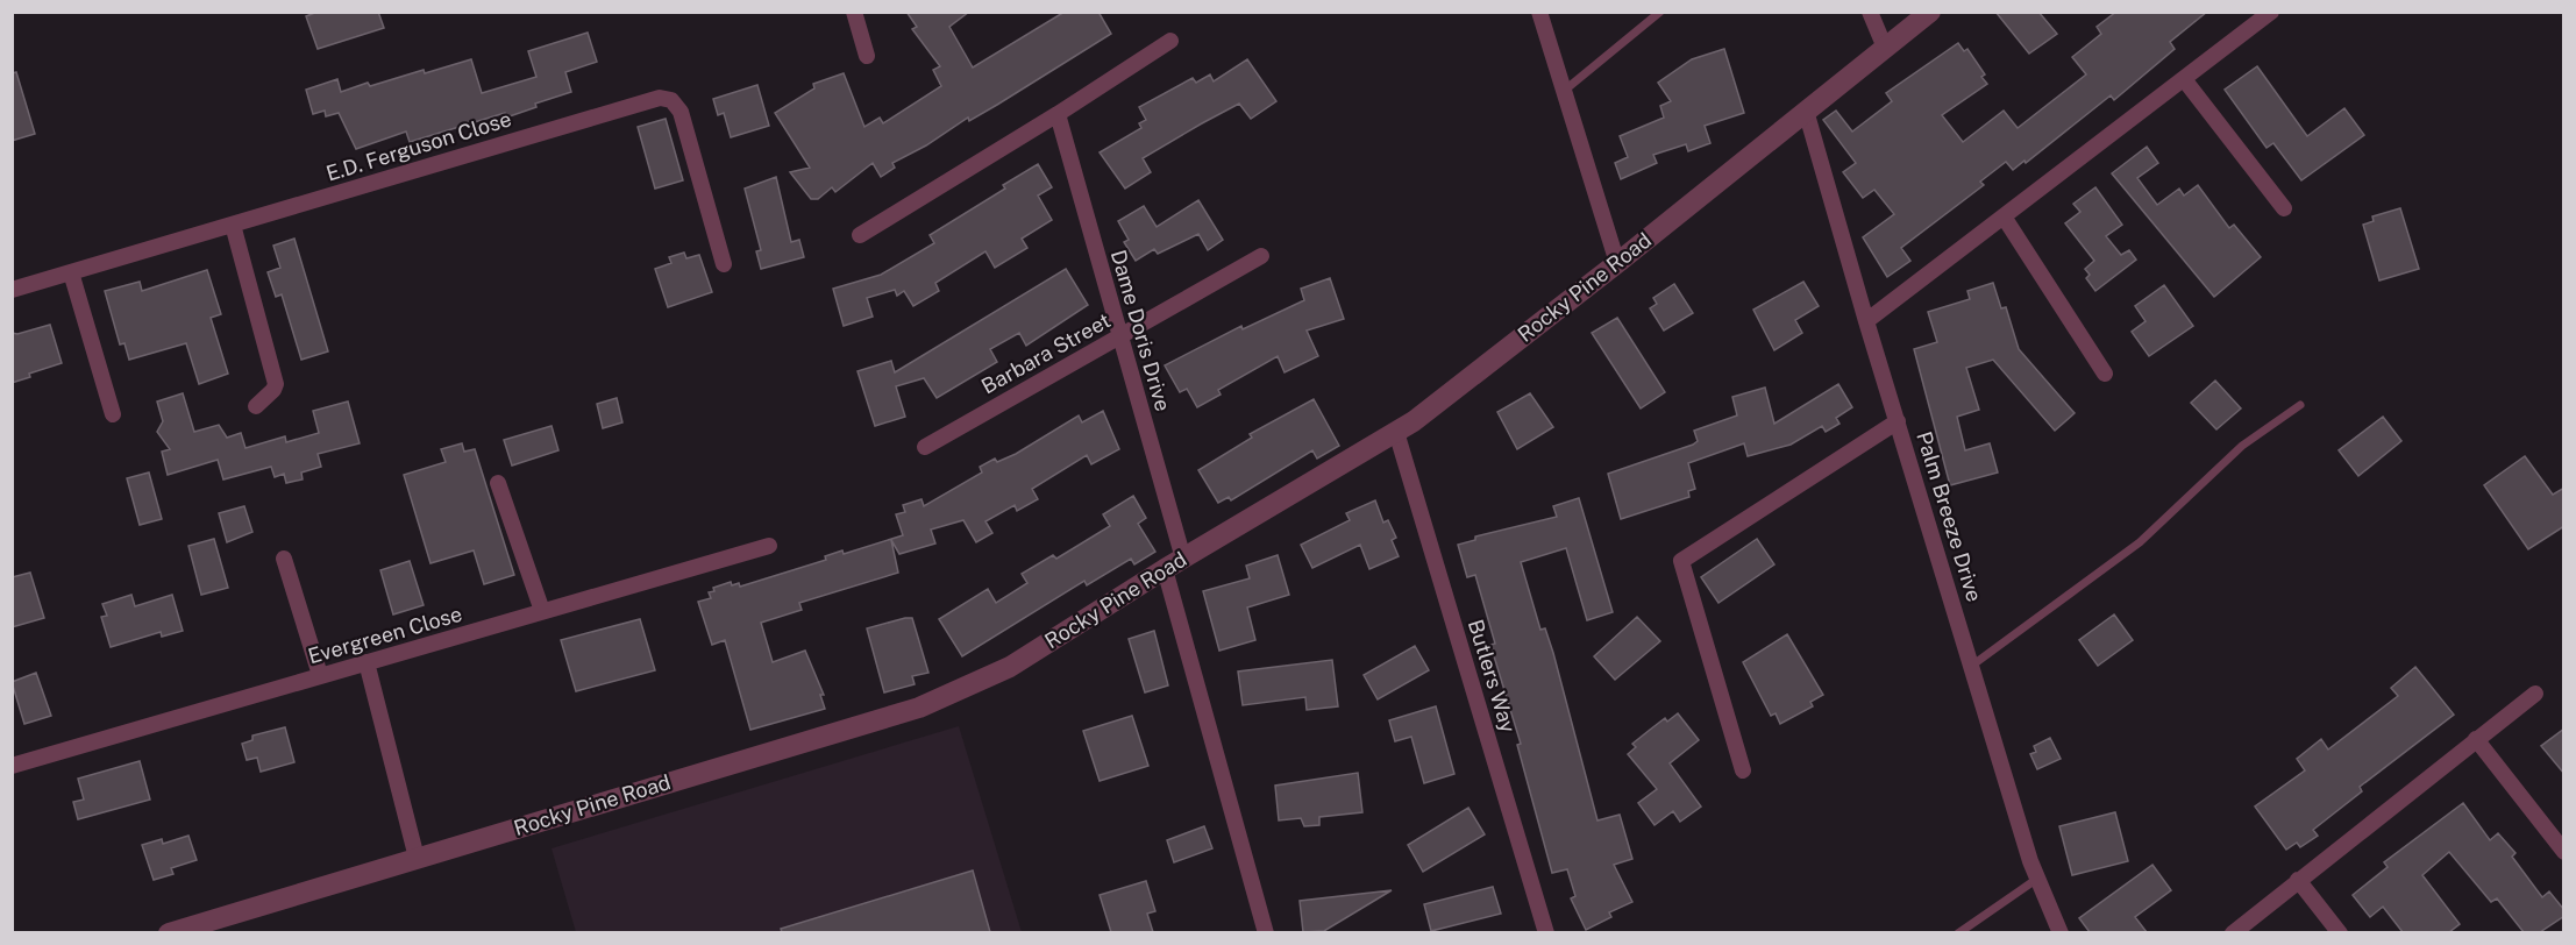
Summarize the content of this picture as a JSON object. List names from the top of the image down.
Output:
{
  "streets": {
    "street": [
      "E.D. Ferguson Close",
      "Rocky Pine Road",
      "Dame Doris Drive",
      "Barbara Street",
      "Palm Breeze Drive",
      "Evergreen Close",
      "Butlers Way"
    ]
  },
  "crossings": [
    ["Rocky Pine Road", "Dame Doris Drive"],
    ["Rocky Pine Road", "Palm Breeze Drive"],
    ["Rocky Pine Road", "Butlers Way"],
    ["Dame Doris Drive", "Barbara Street"]
  ]
}
